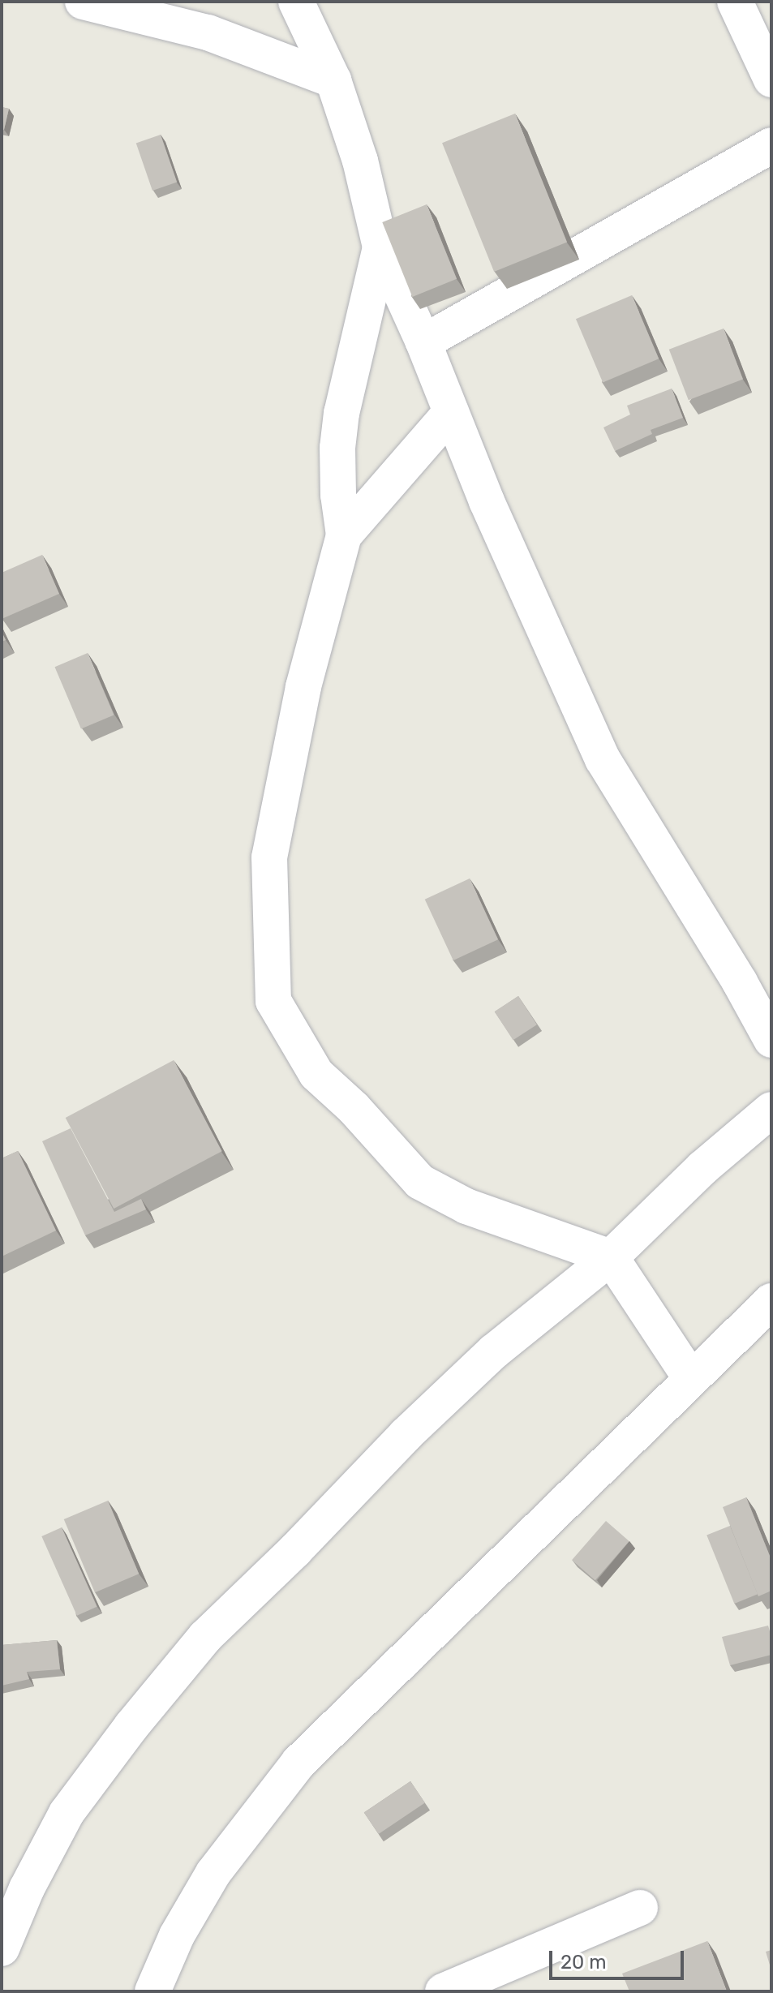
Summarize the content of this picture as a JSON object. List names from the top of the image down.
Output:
{
  "scale_bar": "20 m"
}
